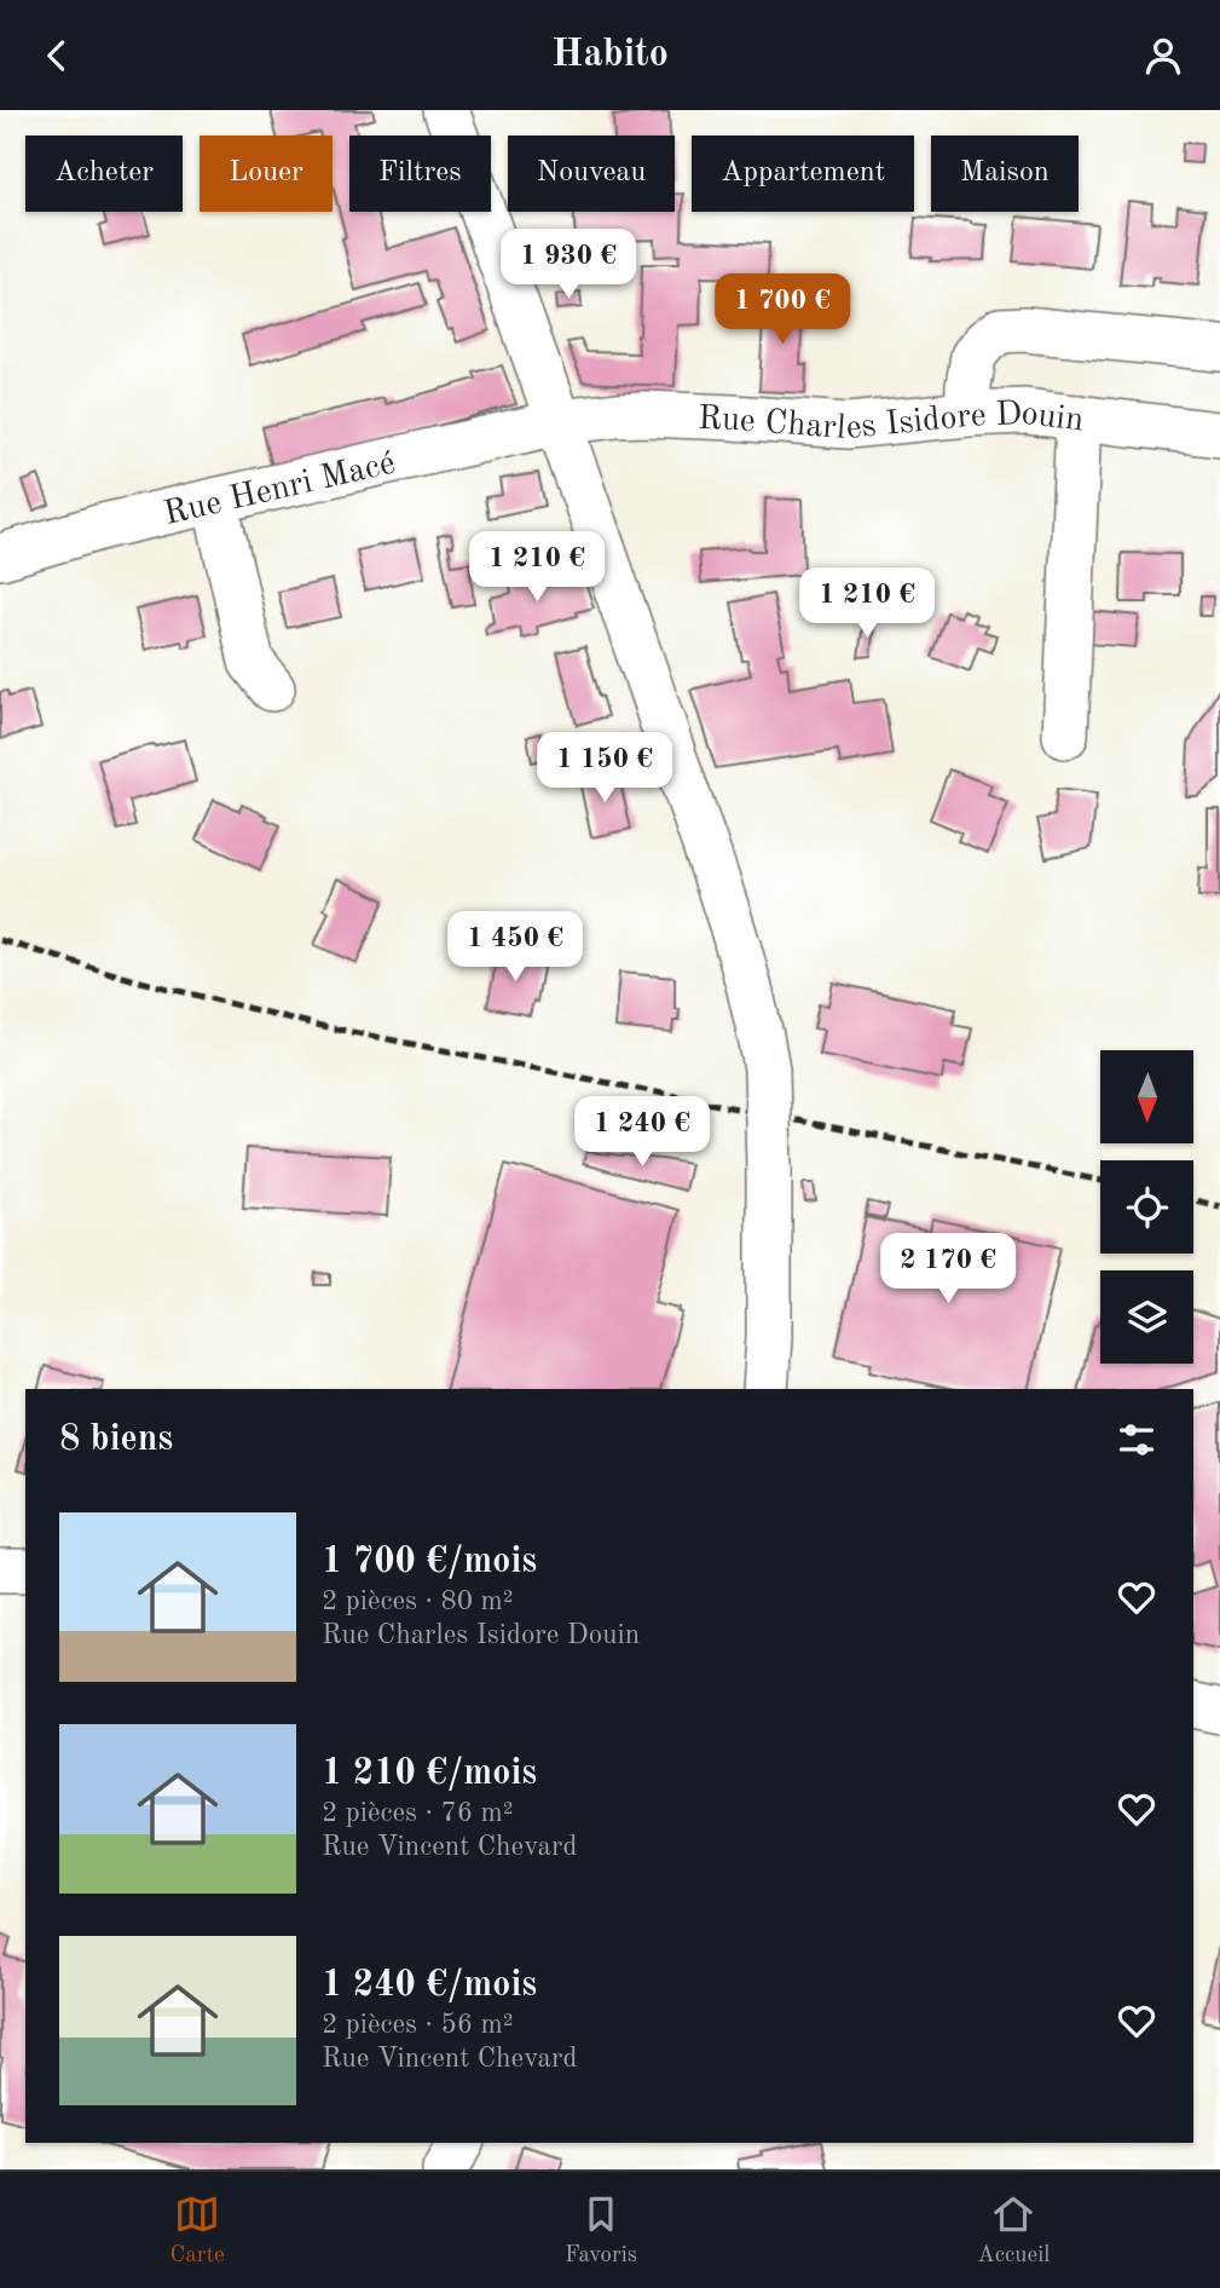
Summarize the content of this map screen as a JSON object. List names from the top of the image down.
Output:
{
  "streets": {
    "street": ["Rue Charles Isidore Douin", "Rue Henri Macé"]
  },
  "crossings": [
    ["Rue Charles Isidore Douin", "Rue Henri Macé"]
  ],
  "north": "bottom",
  "page": {
    "header": "Habito",
    "chip": [
      "Acheter",
      "Louer",
      "Filtres",
      "Nouveau",
      "Appartement",
      "Maison"
    ],
    "price": [
      "1 930 €",
      "1 700 €",
      "1 210 €",
      "1 210 €",
      "1 150 €",
      "1 450 €",
      "1 240 €",
      "2 170 €"
    ],
    "heading": "8 biens",
    "list": [
      {
        "name": "1 700 €/mois",
        "note": "2 pièces · 80 m² · Rue Charles Isidore Douin"
      },
      {
        "name": "1 210 €/mois",
        "note": "2 pièces · 76 m² · Rue Vincent Chevard"
      },
      {
        "name": "1 240 €/mois",
        "note": "2 pièces · 56 m² · Rue Vincent Chevard"
      }
    ],
    "tabs": ["Carte", "Favoris", "Accueil"]
  }
}
